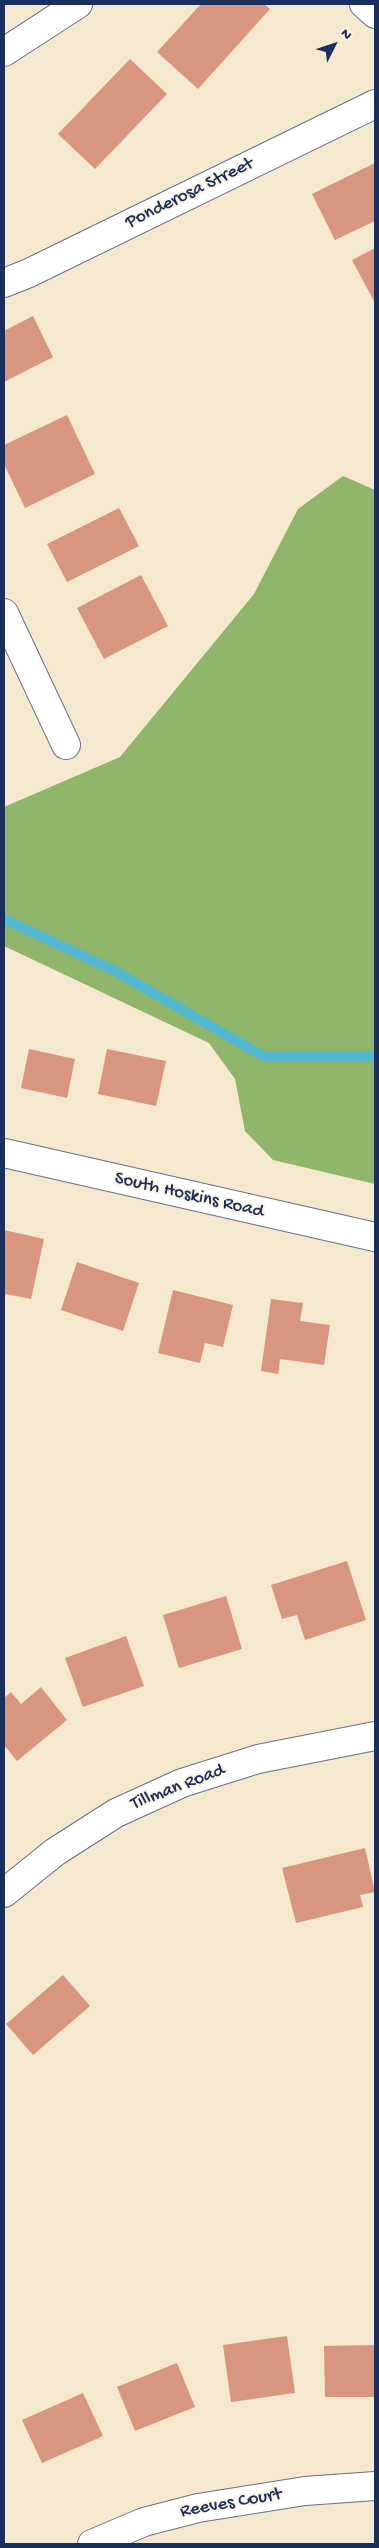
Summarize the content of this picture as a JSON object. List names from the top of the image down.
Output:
{
  "streets": {
    "street": [
      "Ponderosa Street",
      "South Hoskins Road",
      "Tillman Road",
      "Reeves Court"
    ]
  },
  "north": "top right"
}
